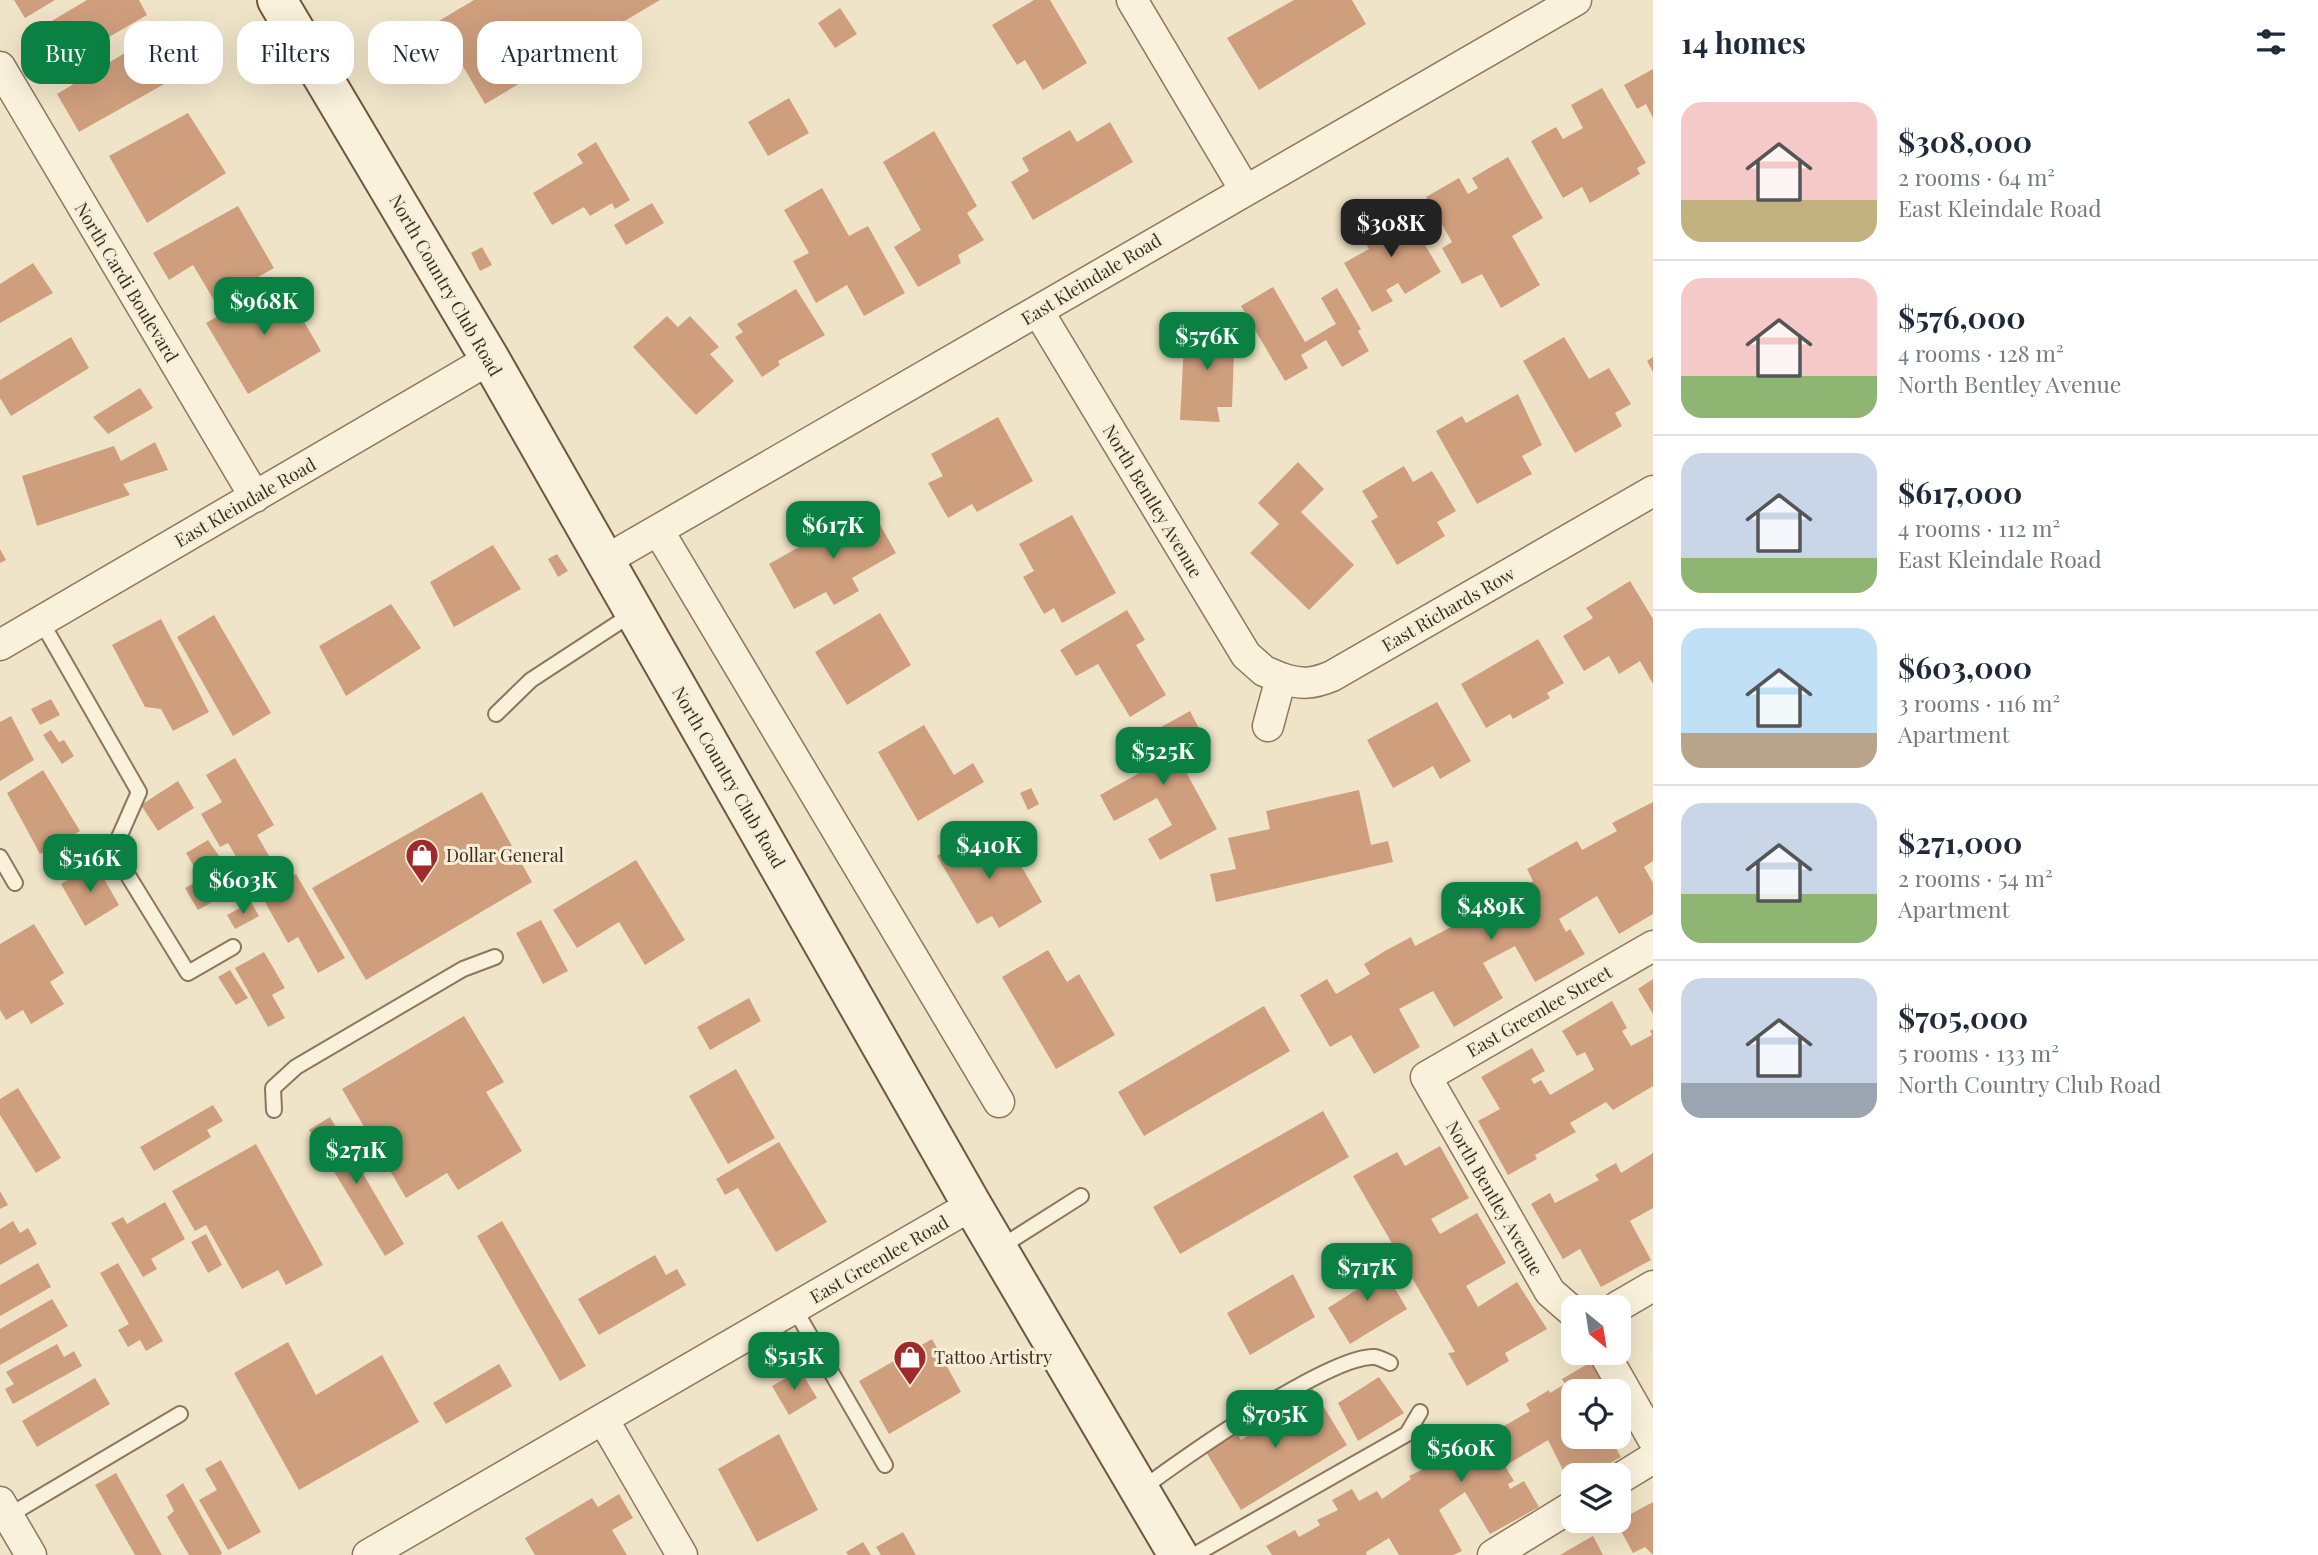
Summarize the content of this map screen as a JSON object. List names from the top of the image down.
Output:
{
  "streets": {
    "main road": ["North Country Club Road"],
    "street": [
      "East Kleindale Road",
      "North Cardi Boulevard",
      "North Bentley Avenue",
      "East Richards Row",
      "East Greenlee Street",
      "East Greenlee Road"
    ]
  },
  "crossings": [
    ["East Kleindale Road", "North Cardi Boulevard"],
    ["East Kleindale Road", "North Country Club Road"],
    ["East Kleindale Road", "North Bentley Avenue"],
    ["North Country Club Road", "East Greenlee Road"],
    ["North Bentley Avenue", "East Richards Row"],
    ["North Bentley Avenue", "East Greenlee Street"]
  ],
  "places": {
    "shop": ["Dollar General", "Tattoo Artistry"]
  },
  "north": "bottom right",
  "page": {
    "heading": "14 homes",
    "chip": [
      "Buy",
      "Rent",
      "Filters",
      "New",
      "Apartment"
    ],
    "list": [
      {
        "name": "$308,000",
        "note": "2 rooms · 64 m² · East Kleindale Road"
      },
      {
        "name": "$576,000",
        "note": "4 rooms · 128 m² · North Bentley Avenue"
      },
      {
        "name": "$617,000",
        "note": "4 rooms · 112 m² · East Kleindale Road"
      },
      {
        "name": "$603,000",
        "note": "3 rooms · 116 m² · Apartment"
      },
      {
        "name": "$271,000",
        "note": "2 rooms · 54 m² · Apartment"
      },
      {
        "name": "$705,000",
        "note": "5 rooms · 133 m² · North Country Club Road"
      }
    ],
    "price": [
      "$308K",
      "$968K",
      "$576K",
      "$617K",
      "$525K",
      "$410K",
      "$516K",
      "$603K",
      "$489K",
      "$271K",
      "$717K",
      "$515K",
      "$705K",
      "$560K"
    ]
  }
}
